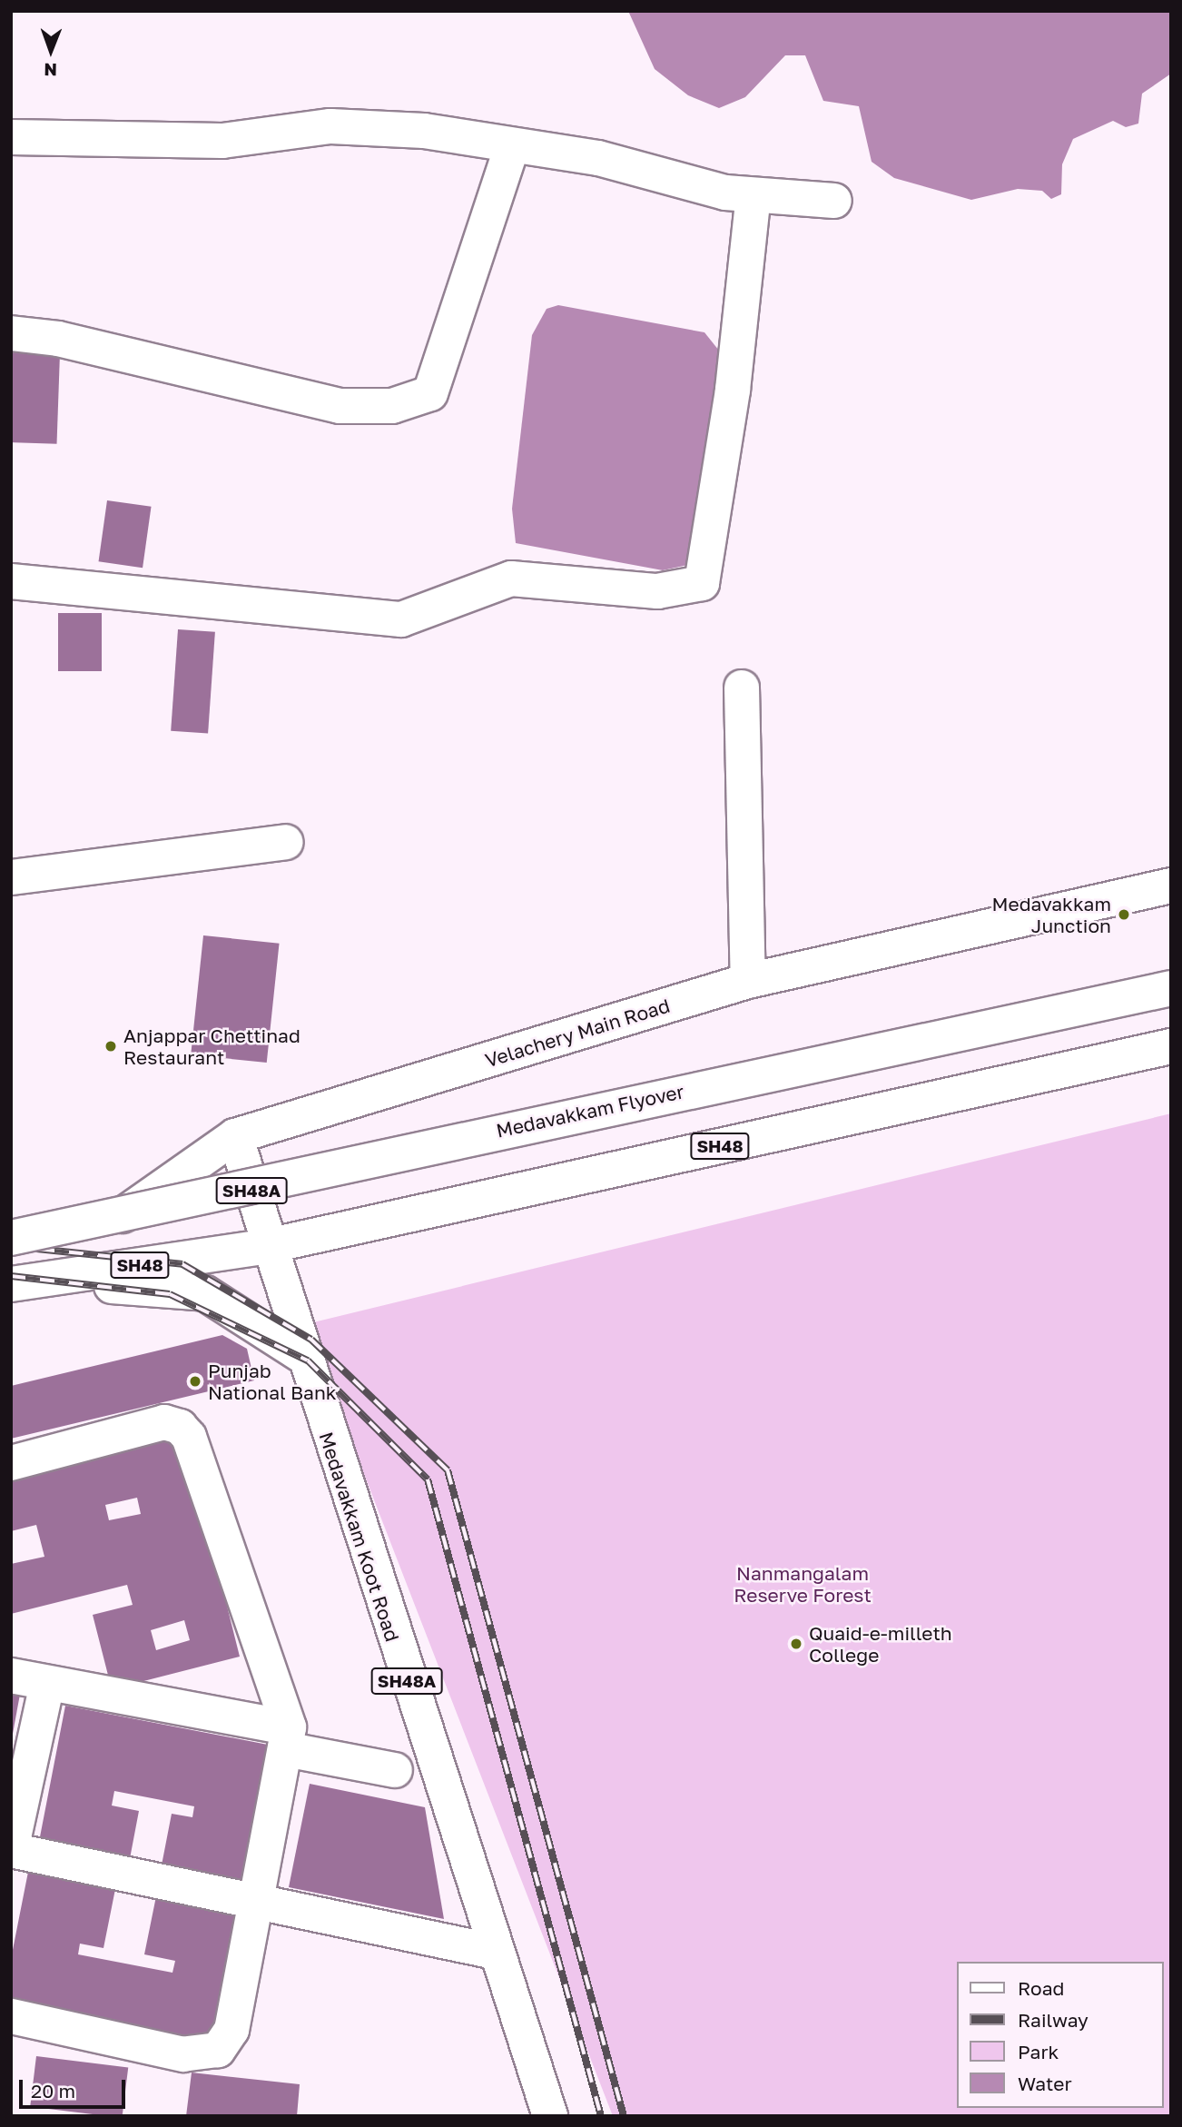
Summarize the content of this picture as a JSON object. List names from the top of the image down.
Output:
{
  "streets": {
    "street": [
      "Velachery Main Road",
      "Medavakkam Flyover",
      "SH48",
      "SH48A",
      "Medavakkam Koot Road"
    ]
  },
  "crossings": [
    ["Velachery Main Road", "Medavakkam Koot Road"],
    ["SH48", "Medavakkam Koot Road"]
  ],
  "parks": ["Nanmangalam Reserve Forest"],
  "places": [
    "Medavakkam Junction",
    "Anjappar Chettinad Restaurant",
    "Punjab National Bank",
    "Quaid-e-milleth College"
  ],
  "legend": [
    "Road",
    "Railway",
    "Park",
    "Water"
  ],
  "scale_bar": "20 m",
  "north": "bottom"
}
